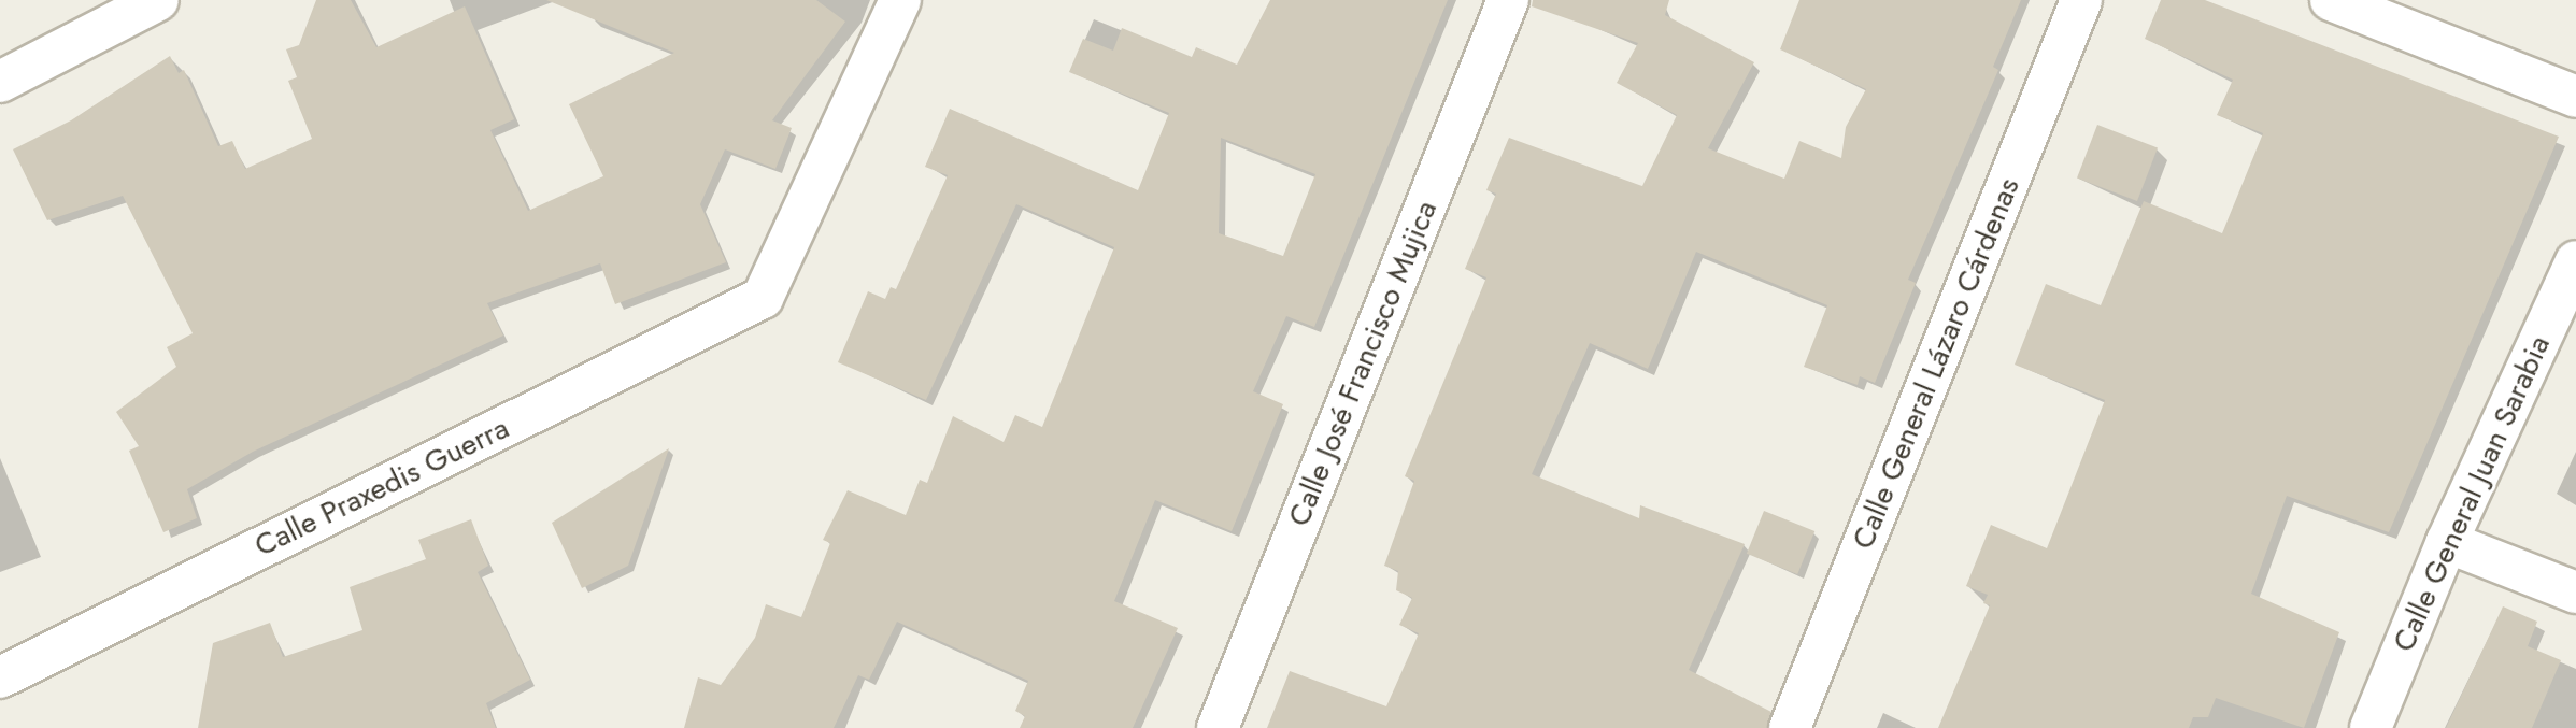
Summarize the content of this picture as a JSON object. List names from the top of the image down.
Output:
{
  "streets": {
    "street": [
      "Calle José Francisco Mujica",
      "Calle General Lázaro Cárdenas",
      "Calle Praxedis Guerra",
      "Calle General Juan Sarabia"
    ]
  }
}
